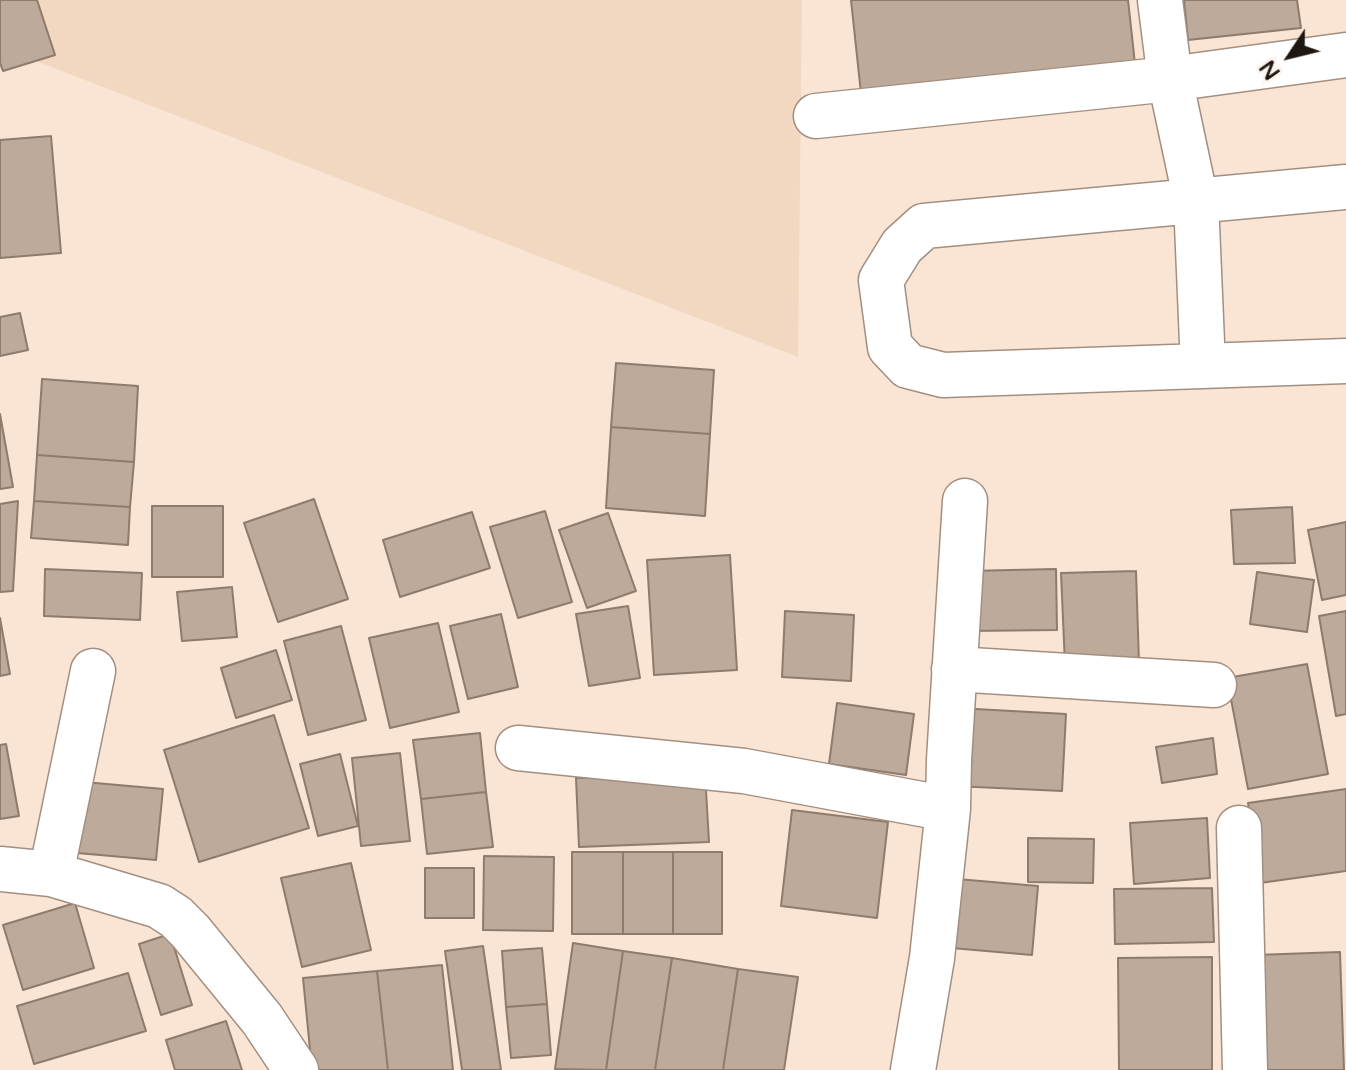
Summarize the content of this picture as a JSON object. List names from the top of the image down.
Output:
{
  "north": "bottom left"
}
